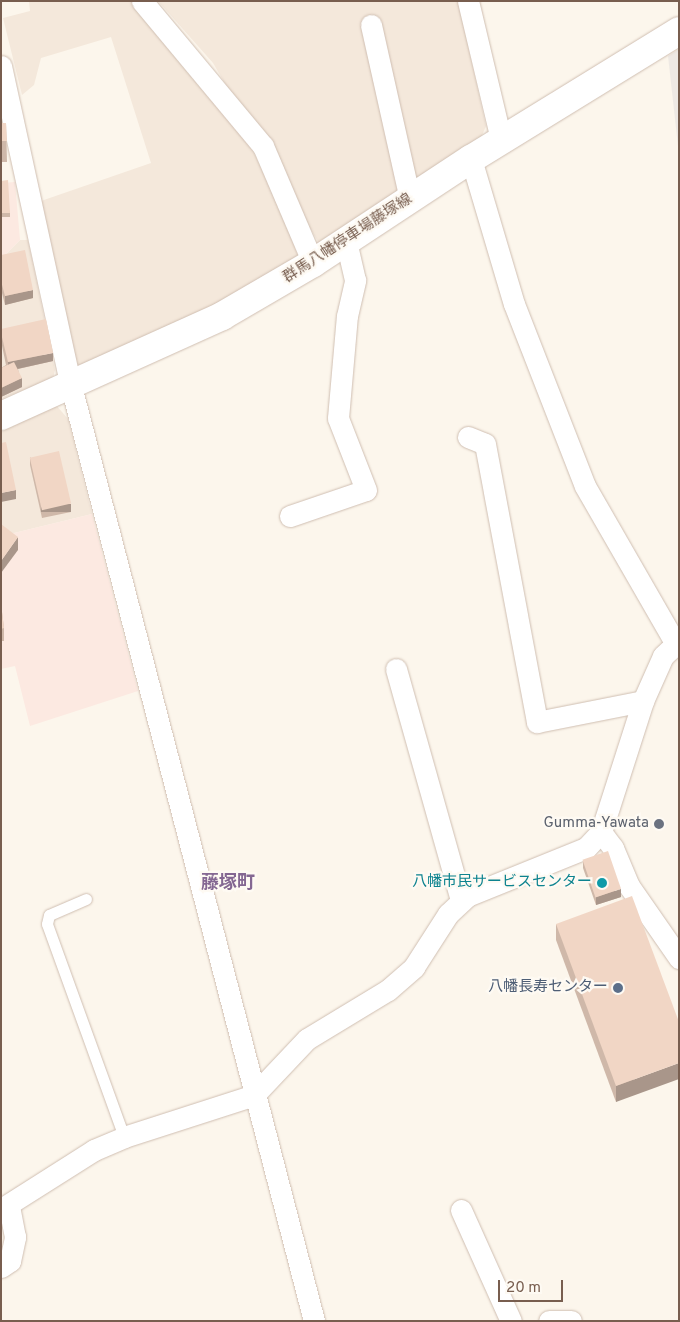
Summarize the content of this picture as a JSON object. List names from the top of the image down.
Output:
{
  "streets": {
    "main road": ["群馬八幡停車場藤塚線"]
  },
  "districts": ["藤塚町"],
  "places": ["Gumma-Yawata", "八幡市民サービスセンター", "八幡長寿センター"],
  "scale_bar": "20 m"
}
